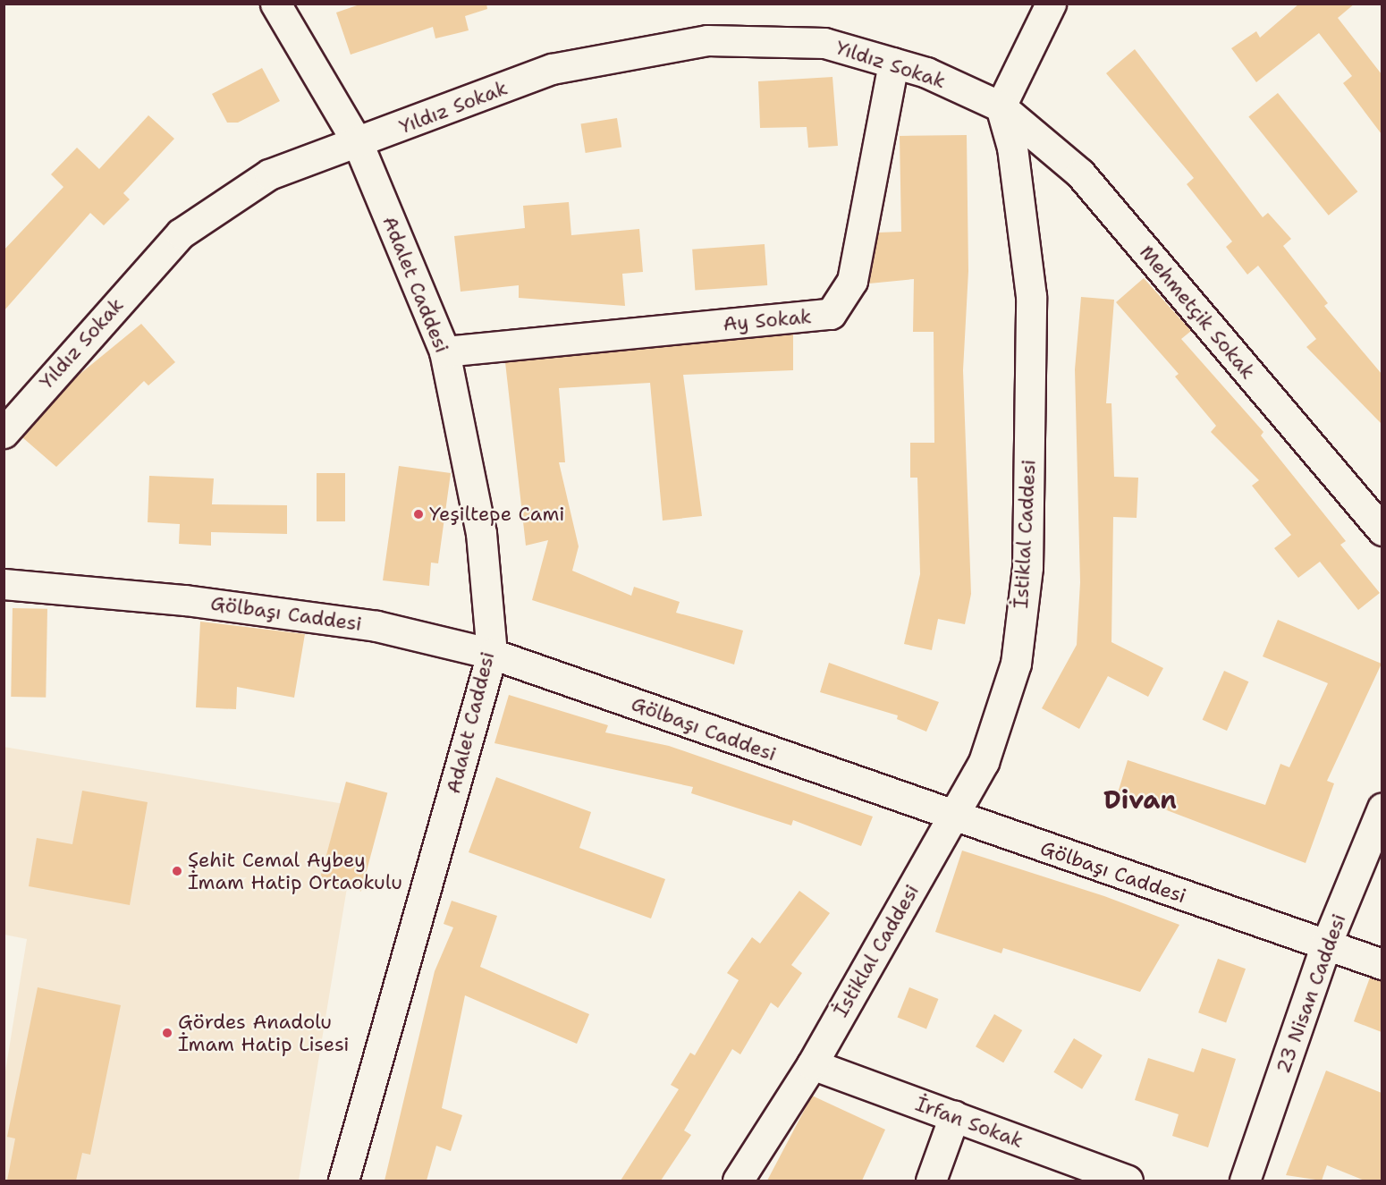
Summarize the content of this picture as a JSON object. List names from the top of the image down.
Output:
{
  "streets": {
    "street": [
      "Yıldız Sokak",
      "Adalet Caddesi",
      "Mehmetçik Sokak",
      "Ay Sokak",
      "İstiklal Caddesi",
      "Gölbaşı Caddesi",
      "23 Nisan Caddesi",
      "İrfan Sokak"
    ]
  },
  "crossings": [
    ["Yıldız Sokak", "Adalet Caddesi"],
    ["Yıldız Sokak", "Mehmetçik Sokak"],
    ["Yıldız Sokak", "Ay Sokak"],
    ["Yıldız Sokak", "İstiklal Caddesi"],
    ["Adalet Caddesi", "Ay Sokak"],
    ["Adalet Caddesi", "Gölbaşı Caddesi"],
    ["Mehmetçik Sokak", "İstiklal Caddesi"],
    ["İstiklal Caddesi", "Gölbaşı Caddesi"],
    ["İstiklal Caddesi", "İrfan Sokak"],
    ["Gölbaşı Caddesi", "23 Nisan Caddesi"]
  ],
  "districts": ["Divan"],
  "places": ["Yeşiltepe Cami", "Şehit Cemal Aybey İmam Hatip Ortaokulu", "Gördes Anadolu İmam Hatip Lisesi"]
}
